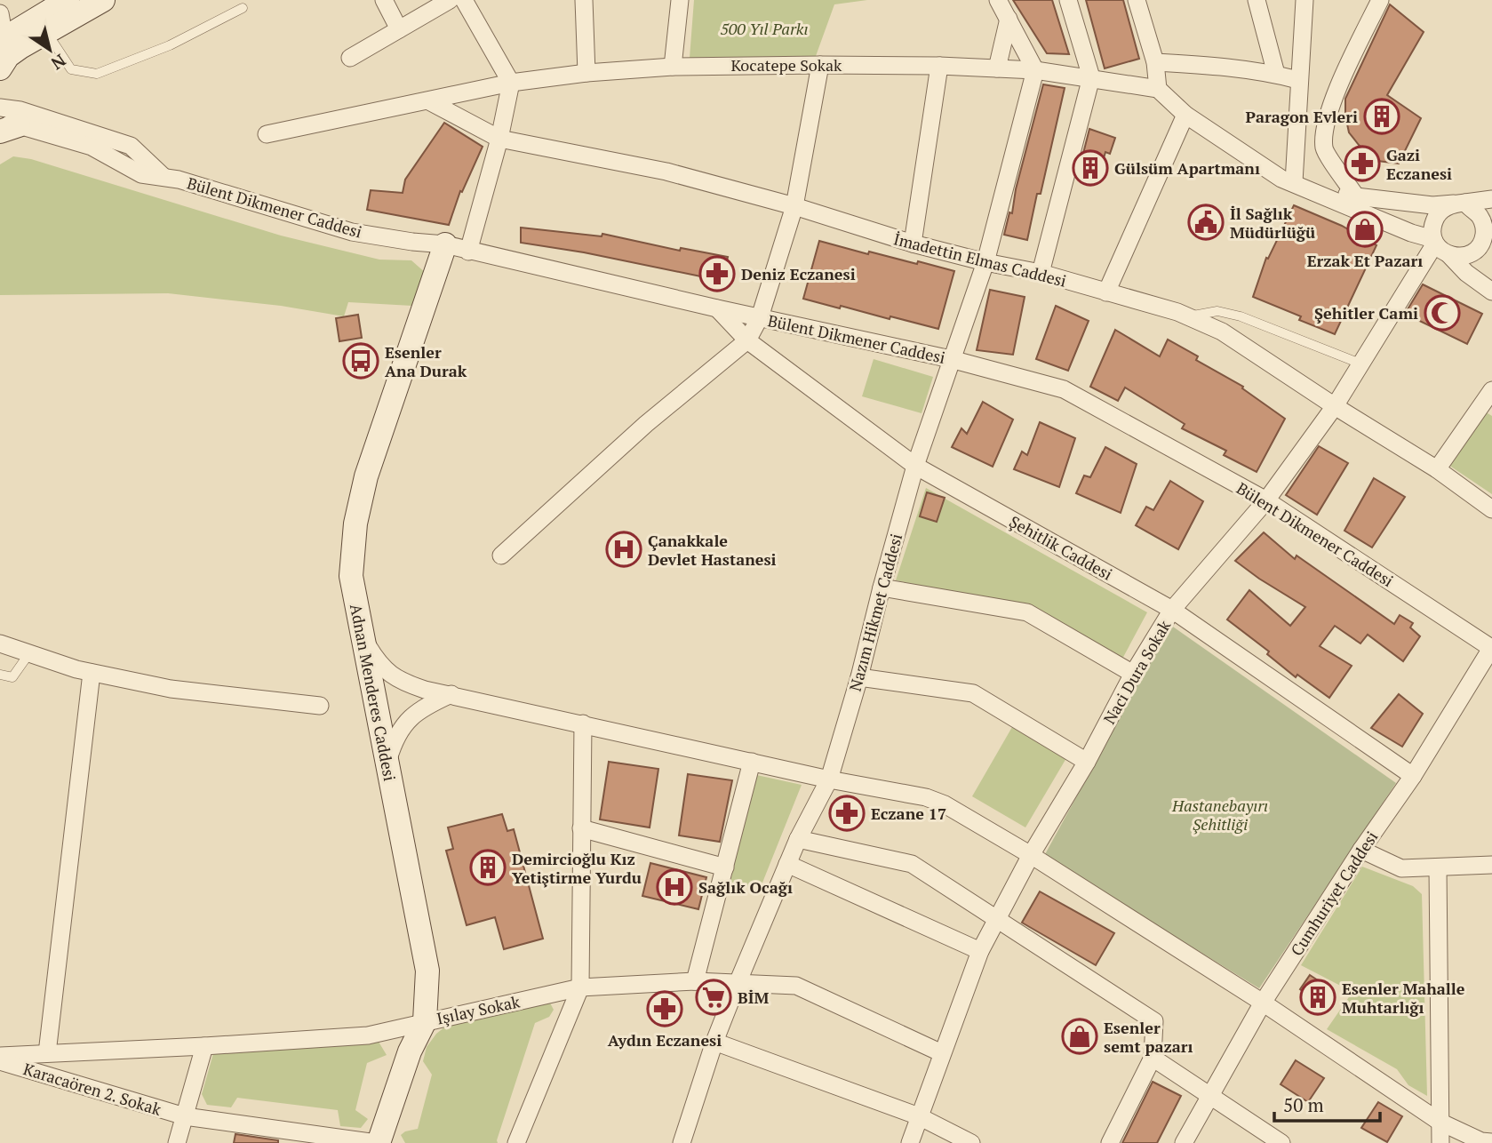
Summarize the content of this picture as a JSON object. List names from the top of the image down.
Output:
{
  "streets": {
    "street": [
      "Kocatepe Sokak",
      "Bülent Dikmener Caddesi",
      "İmadettin Elmas Caddesi",
      "Şehitlik Caddesi",
      "Nazım Hikmet Caddesi",
      "Naci Dura Sokak",
      "Adnan Menderes Caddesi",
      "Cumhuriyet Caddesi",
      "Işılay Sokak",
      "Karacaören 2. Sokak"
    ]
  },
  "crossings": [
    ["Kocatepe Sokak", "İmadettin Elmas Caddesi"],
    ["Kocatepe Sokak", "Nazım Hikmet Caddesi"],
    ["Bülent Dikmener Caddesi", "Şehitlik Caddesi"],
    ["Bülent Dikmener Caddesi", "Nazım Hikmet Caddesi"],
    ["Bülent Dikmener Caddesi", "Naci Dura Sokak"],
    ["Bülent Dikmener Caddesi", "Adnan Menderes Caddesi"],
    ["Bülent Dikmener Caddesi", "Cumhuriyet Caddesi"],
    ["İmadettin Elmas Caddesi", "Nazım Hikmet Caddesi"],
    ["İmadettin Elmas Caddesi", "Naci Dura Sokak"],
    ["Şehitlik Caddesi", "Nazım Hikmet Caddesi"],
    ["Şehitlik Caddesi", "Naci Dura Sokak"],
    ["Şehitlik Caddesi", "Cumhuriyet Caddesi"],
    ["Nazım Hikmet Caddesi", "Işılay Sokak"],
    ["Naci Dura Sokak", "Işılay Sokak"],
    ["Adnan Menderes Caddesi", "Işılay Sokak"],
    ["Adnan Menderes Caddesi", "Karacaören 2. Sokak"]
  ],
  "parks": ["500 Yıl Parkı", "Hastanebayırı Şehitliği"],
  "places": {
    "building": [
      "Paragon Evleri",
      "Gülsüm Apartmanı",
      "Demircioğlu Kız Yetiştirme Yurdu",
      "Esenler Mahalle Muhtarlığı"
    ],
    "pharmacy": [
      "Gazi Eczanesi",
      "Deniz Eczanesi",
      "Eczane 17",
      "Aydın Eczanesi"
    ],
    "public building": ["İl Sağlık Müdürlüğü"],
    "shop": ["Erzak Et Pazarı", "Esenler semt pazarı"],
    "mosque": ["Şehitler Cami"],
    "bus stop": ["Esenler Ana Durak"],
    "hospital": ["Çanakkale Devlet Hastanesi", "Sağlık Ocağı"],
    "supermarket": ["BİM"]
  },
  "scale_bar": "50 m",
  "north": "bottom right"
}
